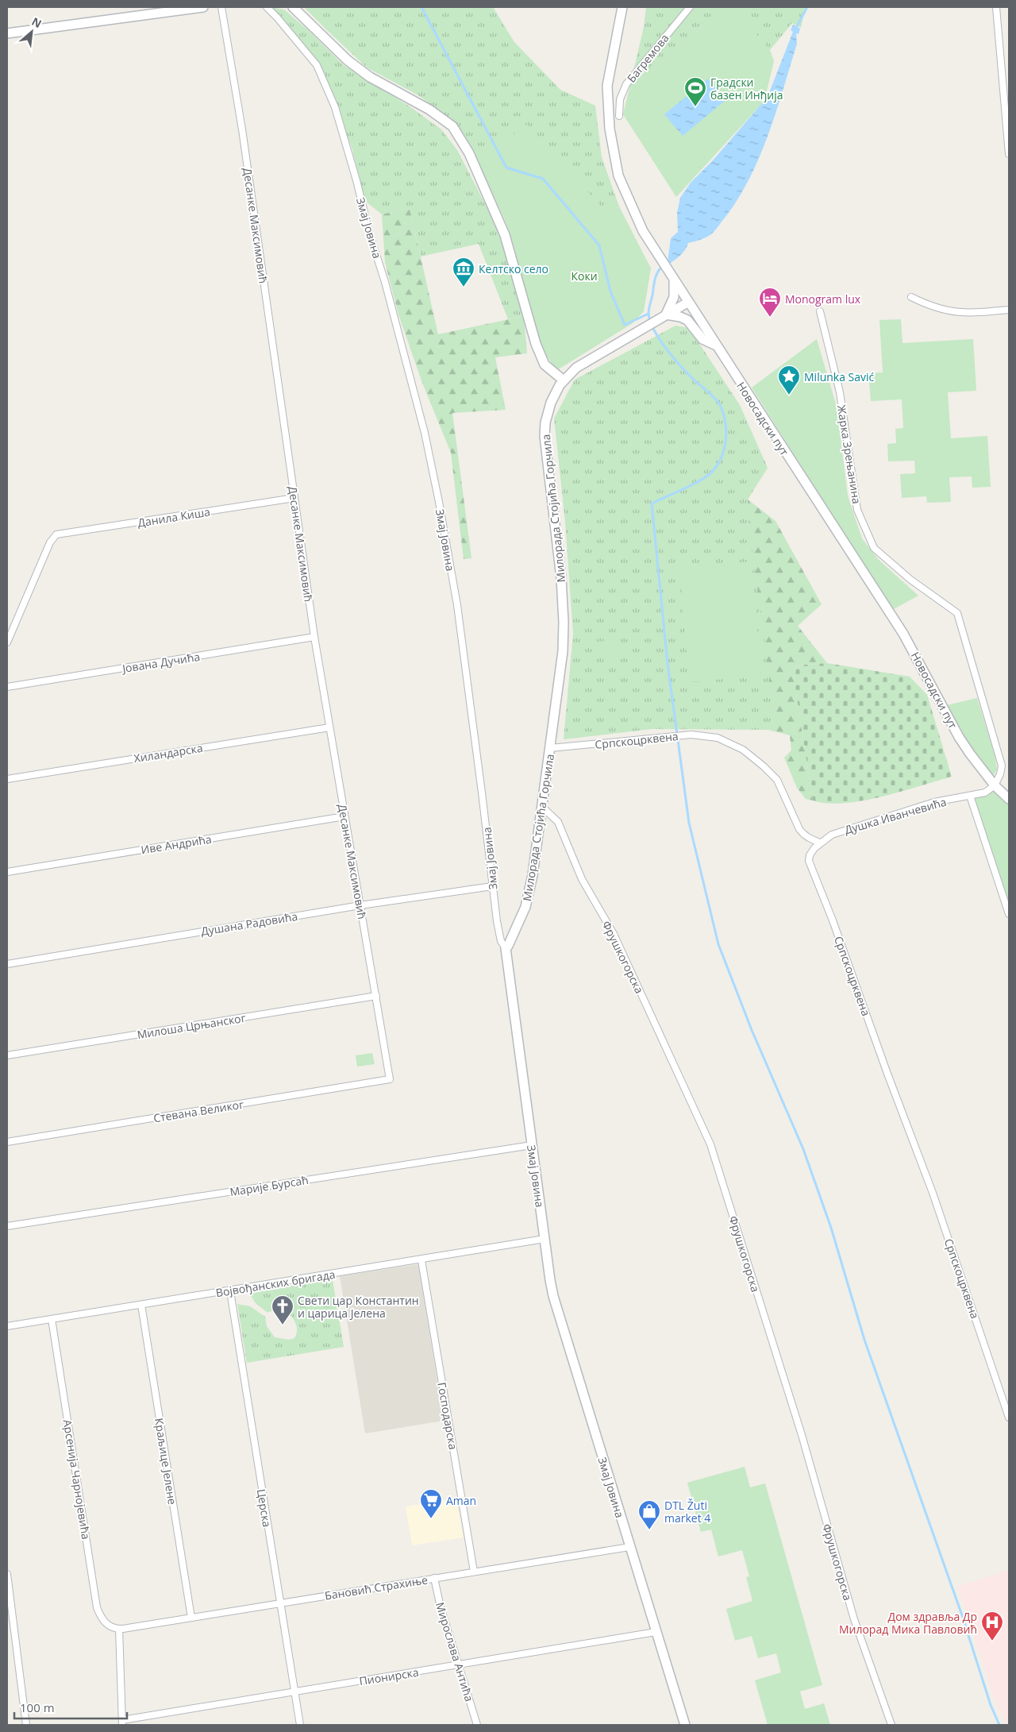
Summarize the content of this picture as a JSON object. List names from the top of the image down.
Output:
{
  "streets": {
    "street": [
      "Багремова",
      "Десанке Максимовић",
      "Змај Јовина",
      "Новосадски пут",
      "Жарка Зрењанина",
      "Милорада Стојића Горчила",
      "Данила Киша",
      "Јована Дучића",
      "Српскоцрквена",
      "Хиландарска",
      "Душка Иванчевића",
      "Иве Андрића",
      "Душана Радовића",
      "Фрушкогорска",
      "Милоша Црњанског",
      "Стевана Великог",
      "Марије Бурсаћ",
      "Војвођанских бригада",
      "Господарска",
      "Краљице Јелене",
      "Арсенија Чарнојевића",
      "Церска",
      "Бановић Страхиње",
      "Мирослава Антића",
      "Пионирска"
    ]
  },
  "crossings": [
    ["Десанке Максимовић", "Данила Киша"],
    ["Десанке Максимовић", "Јована Дучића"],
    ["Десанке Максимовић", "Хиландарска"],
    ["Десанке Максимовић", "Иве Андрића"],
    ["Десанке Максимовић", "Душана Радовића"],
    ["Десанке Максимовић", "Милоша Црњанског"],
    ["Десанке Максимовић", "Стевана Великог"],
    ["Змај Јовина", "Милорада Стојића Горчила"],
    ["Змај Јовина", "Душана Радовића"],
    ["Змај Јовина", "Марије Бурсаћ"],
    ["Змај Јовина", "Војвођанских бригада"],
    ["Змај Јовина", "Бановић Страхиње"],
    ["Змај Јовина", "Пионирска"],
    ["Новосадски пут", "Жарка Зрењанина"],
    ["Новосадски пут", "Милорада Стојића Горчила"],
    ["Новосадски пут", "Душка Иванчевића"],
    ["Жарка Зрењанина", "Душка Иванчевића"],
    ["Милорада Стојића Горчила", "Српскоцрквена"],
    ["Милорада Стојића Горчила", "Фрушкогорска"],
    ["Српскоцрквена", "Душка Иванчевића"],
    ["Војвођанских бригада", "Господарска"],
    ["Војвођанских бригада", "Краљице Јелене"],
    ["Војвођанских бригада", "Арсенија Чарнојевића"],
    ["Војвођанских бригада", "Церска"],
    ["Господарска", "Бановић Страхиње"],
    ["Краљице Јелене", "Бановић Страхиње"],
    ["Арсенија Чарнојевића", "Бановић Страхиње"],
    ["Церска", "Бановић Страхиње"],
    ["Церска", "Пионирска"],
    ["Бановић Страхиње", "Мирослава Антића"],
    ["Мирослава Антића", "Пионирска"]
  ],
  "parks": ["Коки"],
  "places": {
    "sports": ["Градски базен Инђија"],
    "museum": ["Келтско село"],
    "hotel": ["Monogram lux"],
    "place": ["Milunka Savić"],
    "church": ["Свети цар Константин и царица Јелена"],
    "supermarket": ["Aman"],
    "shop": ["DTL Žuti market 4"],
    "hospital": ["Дом здравља Др Милорад Мика Павловић"]
  },
  "scale_bar": "100 m",
  "north": "top right"
}
